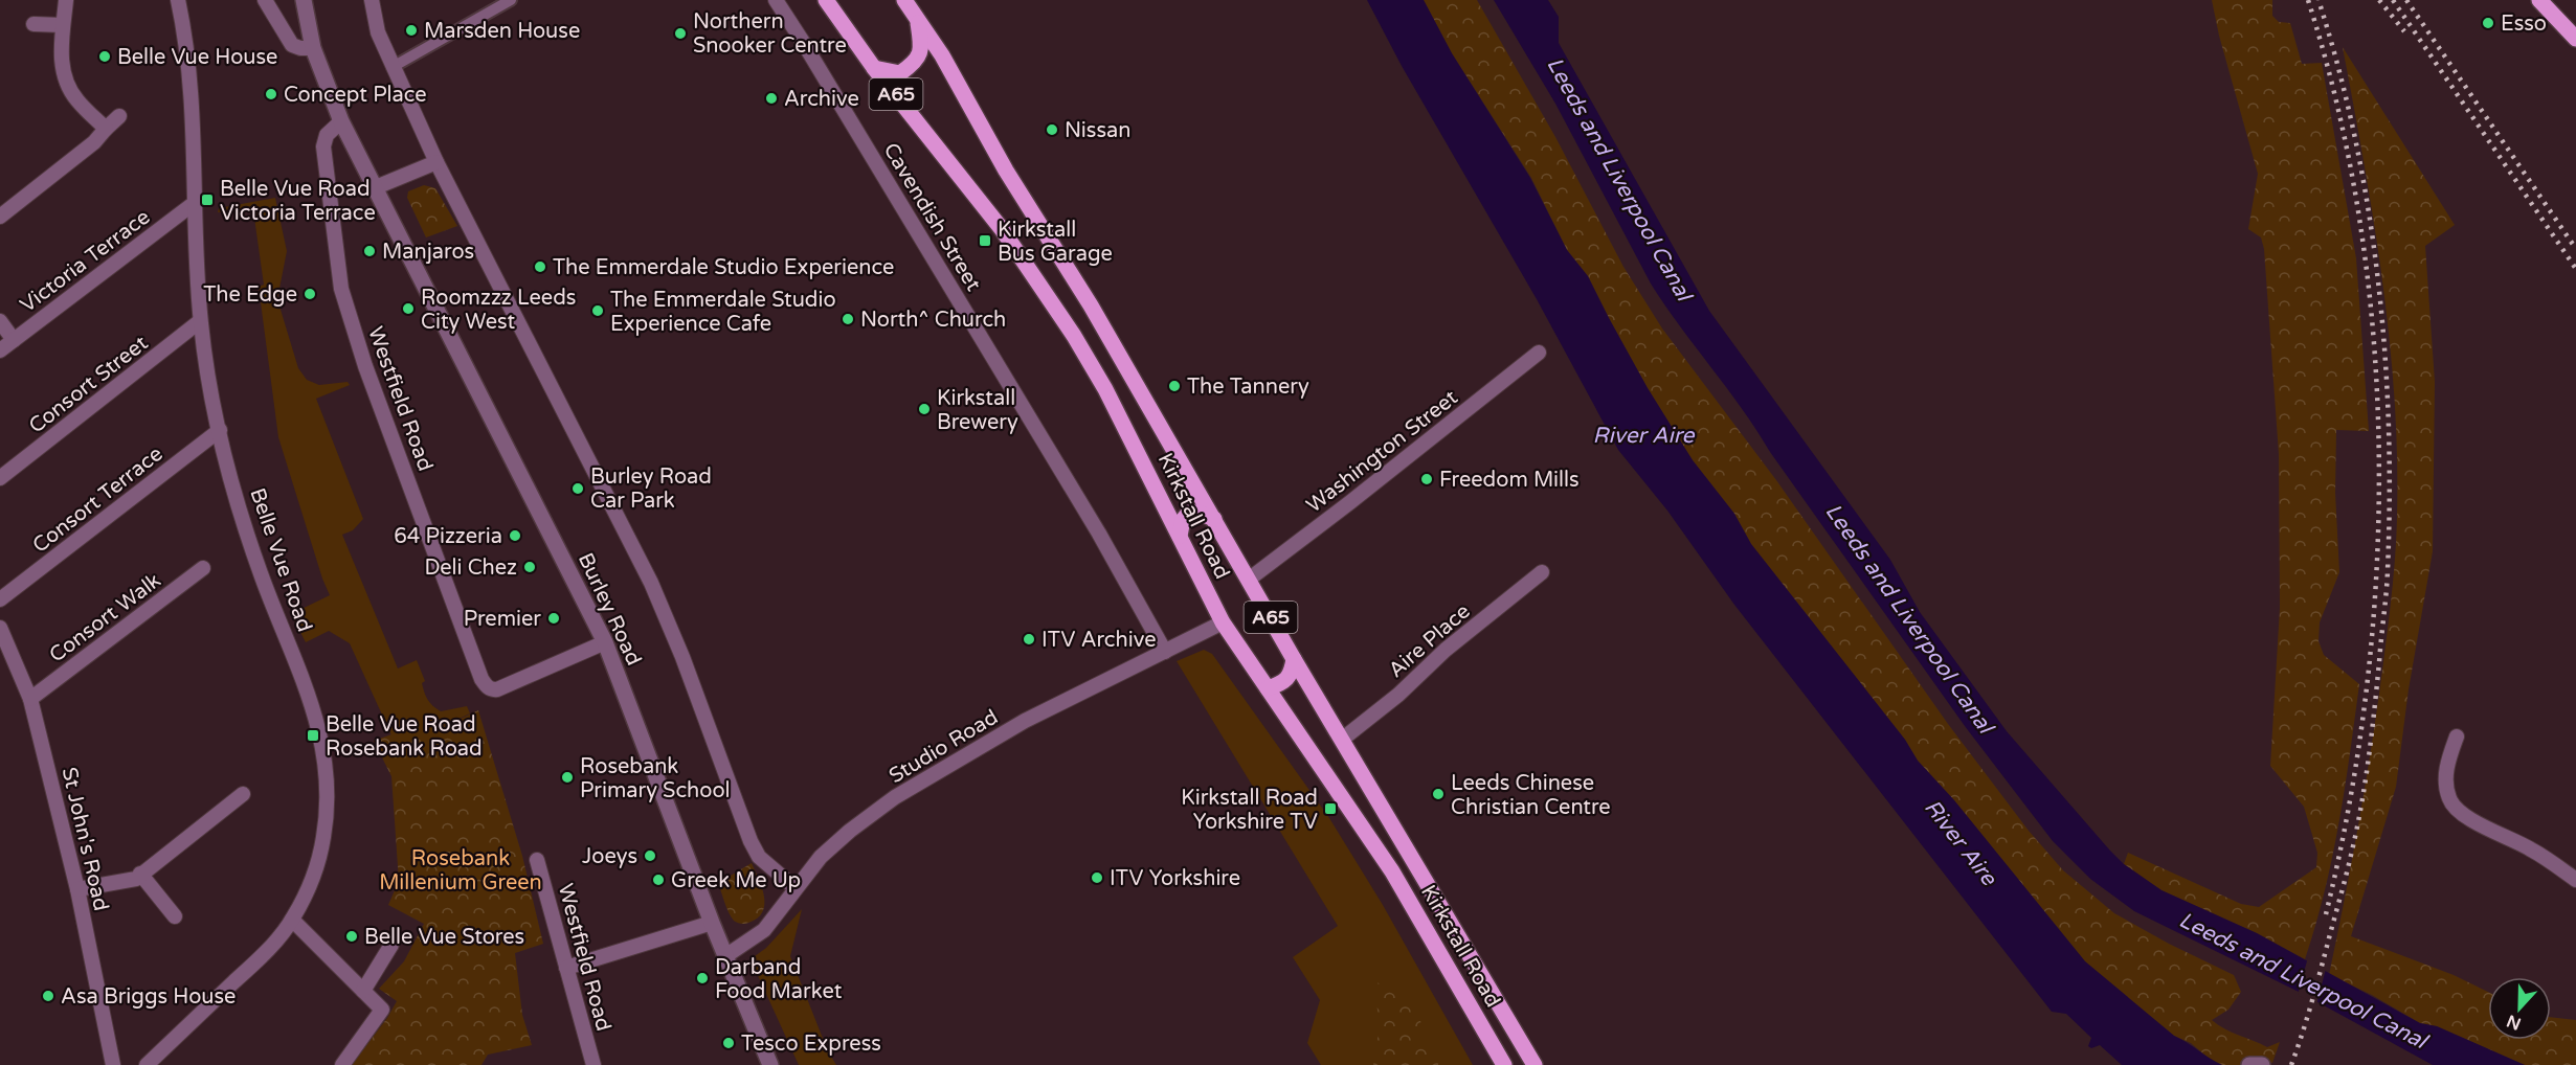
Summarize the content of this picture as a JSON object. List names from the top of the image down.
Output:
{
  "streets": {
    "main road": ["A65", "Kirkstall Road"],
    "street": [
      "Cavendish Street",
      "Victoria Terrace",
      "Consort Street",
      "Westfield Road",
      "Washington Street",
      "Consort Terrace",
      "Belle Vue Road",
      "Burley Road",
      "Consort Walk",
      "Aire Place",
      "Studio Road",
      "St John's Road"
    ]
  },
  "crossings": [
    ["Cavendish Street", "Studio Road"],
    ["Victoria Terrace", "Belle Vue Road"],
    ["Consort Street", "Belle Vue Road"],
    ["Westfield Road", "Burley Road"],
    ["Washington Street", "Kirkstall Road"],
    ["Consort Terrace", "Belle Vue Road"],
    ["Kirkstall Road", "Aire Place"],
    ["Kirkstall Road", "Studio Road"],
    ["Burley Road", "Studio Road"],
    ["Consort Walk", "St John's Road"]
  ],
  "water": ["Leeds and Liverpool Canal", "River Aire"],
  "parks": ["Rosebank Millenium Green"],
  "places": {
    "other": [
      "Esso",
      "Marsden House",
      "Northern Snooker Centre",
      "Belle Vue House",
      "Concept Place",
      "Archive",
      "Nissan",
      "Manjaros",
      "The Emmerdale Studio Experience",
      "The Edge",
      "Roomzzz Leeds City West",
      "The Emmerdale Studio Experience Cafe",
      "North^ Church",
      "The Tannery",
      "Kirkstall Brewery",
      "Freedom Mills",
      "Burley Road Car Park",
      "64 Pizzeria",
      "Deli Chez",
      "Premier",
      "ITV Archive",
      "Rosebank Primary School",
      "Leeds Chinese Christian Centre",
      "Joeys",
      "ITV Yorkshire",
      "Greek Me Up",
      "Belle Vue Stores",
      "Darband Food Market",
      "Asa Briggs House",
      "Tesco Express"
    ],
    "transit": [
      "Belle Vue Road Victoria Terrace",
      "Kirkstall Bus Garage",
      "Belle Vue Road Rosebank Road",
      "Kirkstall Road Yorkshire TV"
    ]
  },
  "north": "bottom"
}
